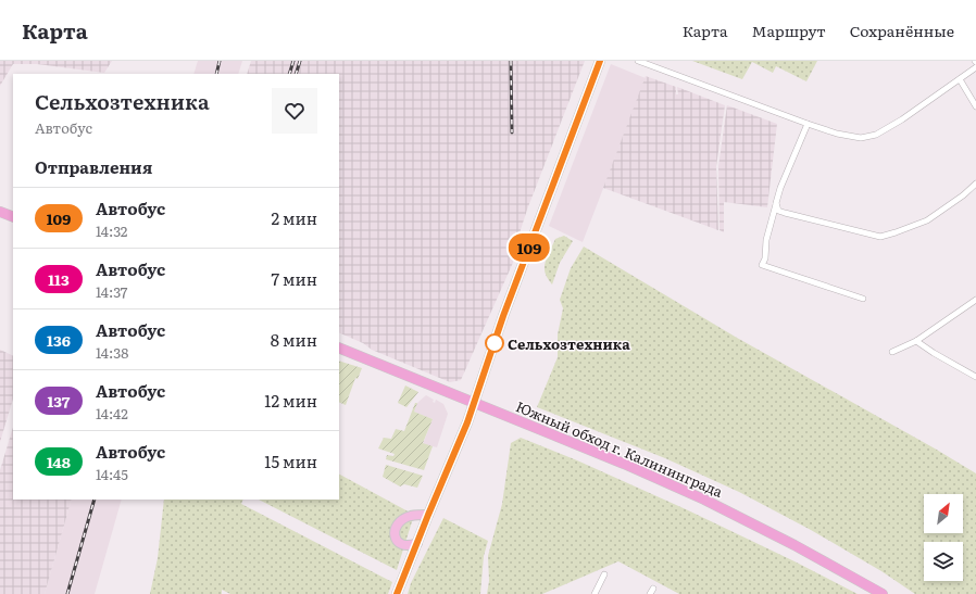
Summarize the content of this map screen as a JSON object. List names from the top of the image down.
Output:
{
  "streets": {
    "highway": ["Южный обход г. Калининграда"]
  },
  "places": ["Сельхозтехника"],
  "lines": ["bus line 109"],
  "north": "top right",
  "page": {
    "header": "Карта",
    "nav": ["Карта", "Маршрут", "Сохранённые"],
    "on_map": "109",
    "heading": [
      ["Сельхозтехника", "Автобус"],
      "Отправления"
    ],
    "list": [
      {
        "mark": "109",
        "name": "Автобус",
        "note": "14:32",
        "value": "2 мин"
      },
      {
        "mark": "113",
        "name": "Автобус",
        "note": "14:37",
        "value": "7 мин"
      },
      {
        "mark": "136",
        "name": "Автобус",
        "note": "14:38",
        "value": "8 мин"
      },
      {
        "mark": "137",
        "name": "Автобус",
        "note": "14:42",
        "value": "12 мин"
      },
      {
        "mark": "148",
        "name": "Автобус",
        "note": "14:45",
        "value": "15 мин"
      }
    ]
  }
}
